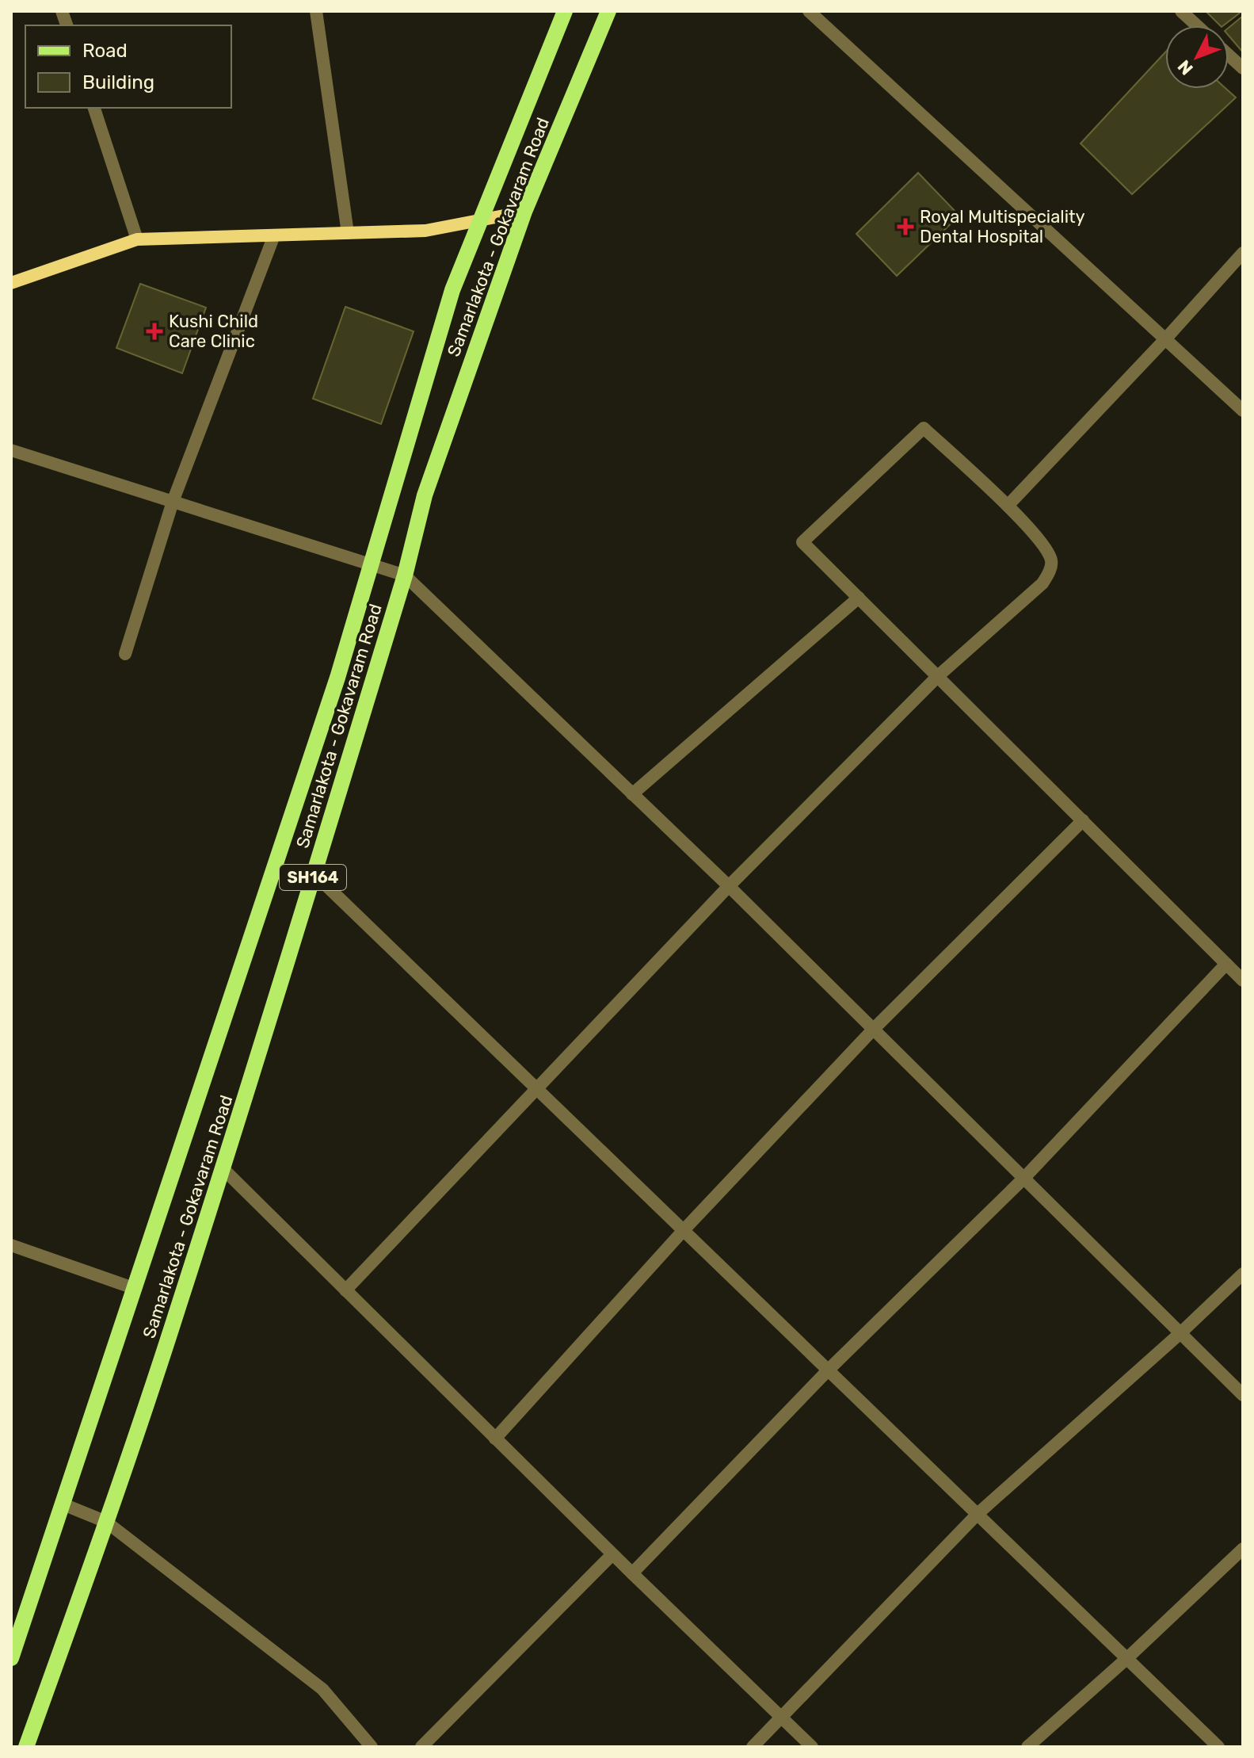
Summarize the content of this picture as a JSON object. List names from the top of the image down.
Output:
{
  "streets": {
    "main road": ["Samarlakota - Gokavaram Road", "SH164"]
  },
  "places": {
    "health": ["Royal Multispeciality Dental Hospital", "Kushi Child Care Clinic"]
  },
  "legend": ["Road", "Building"],
  "north": "bottom left"
}
